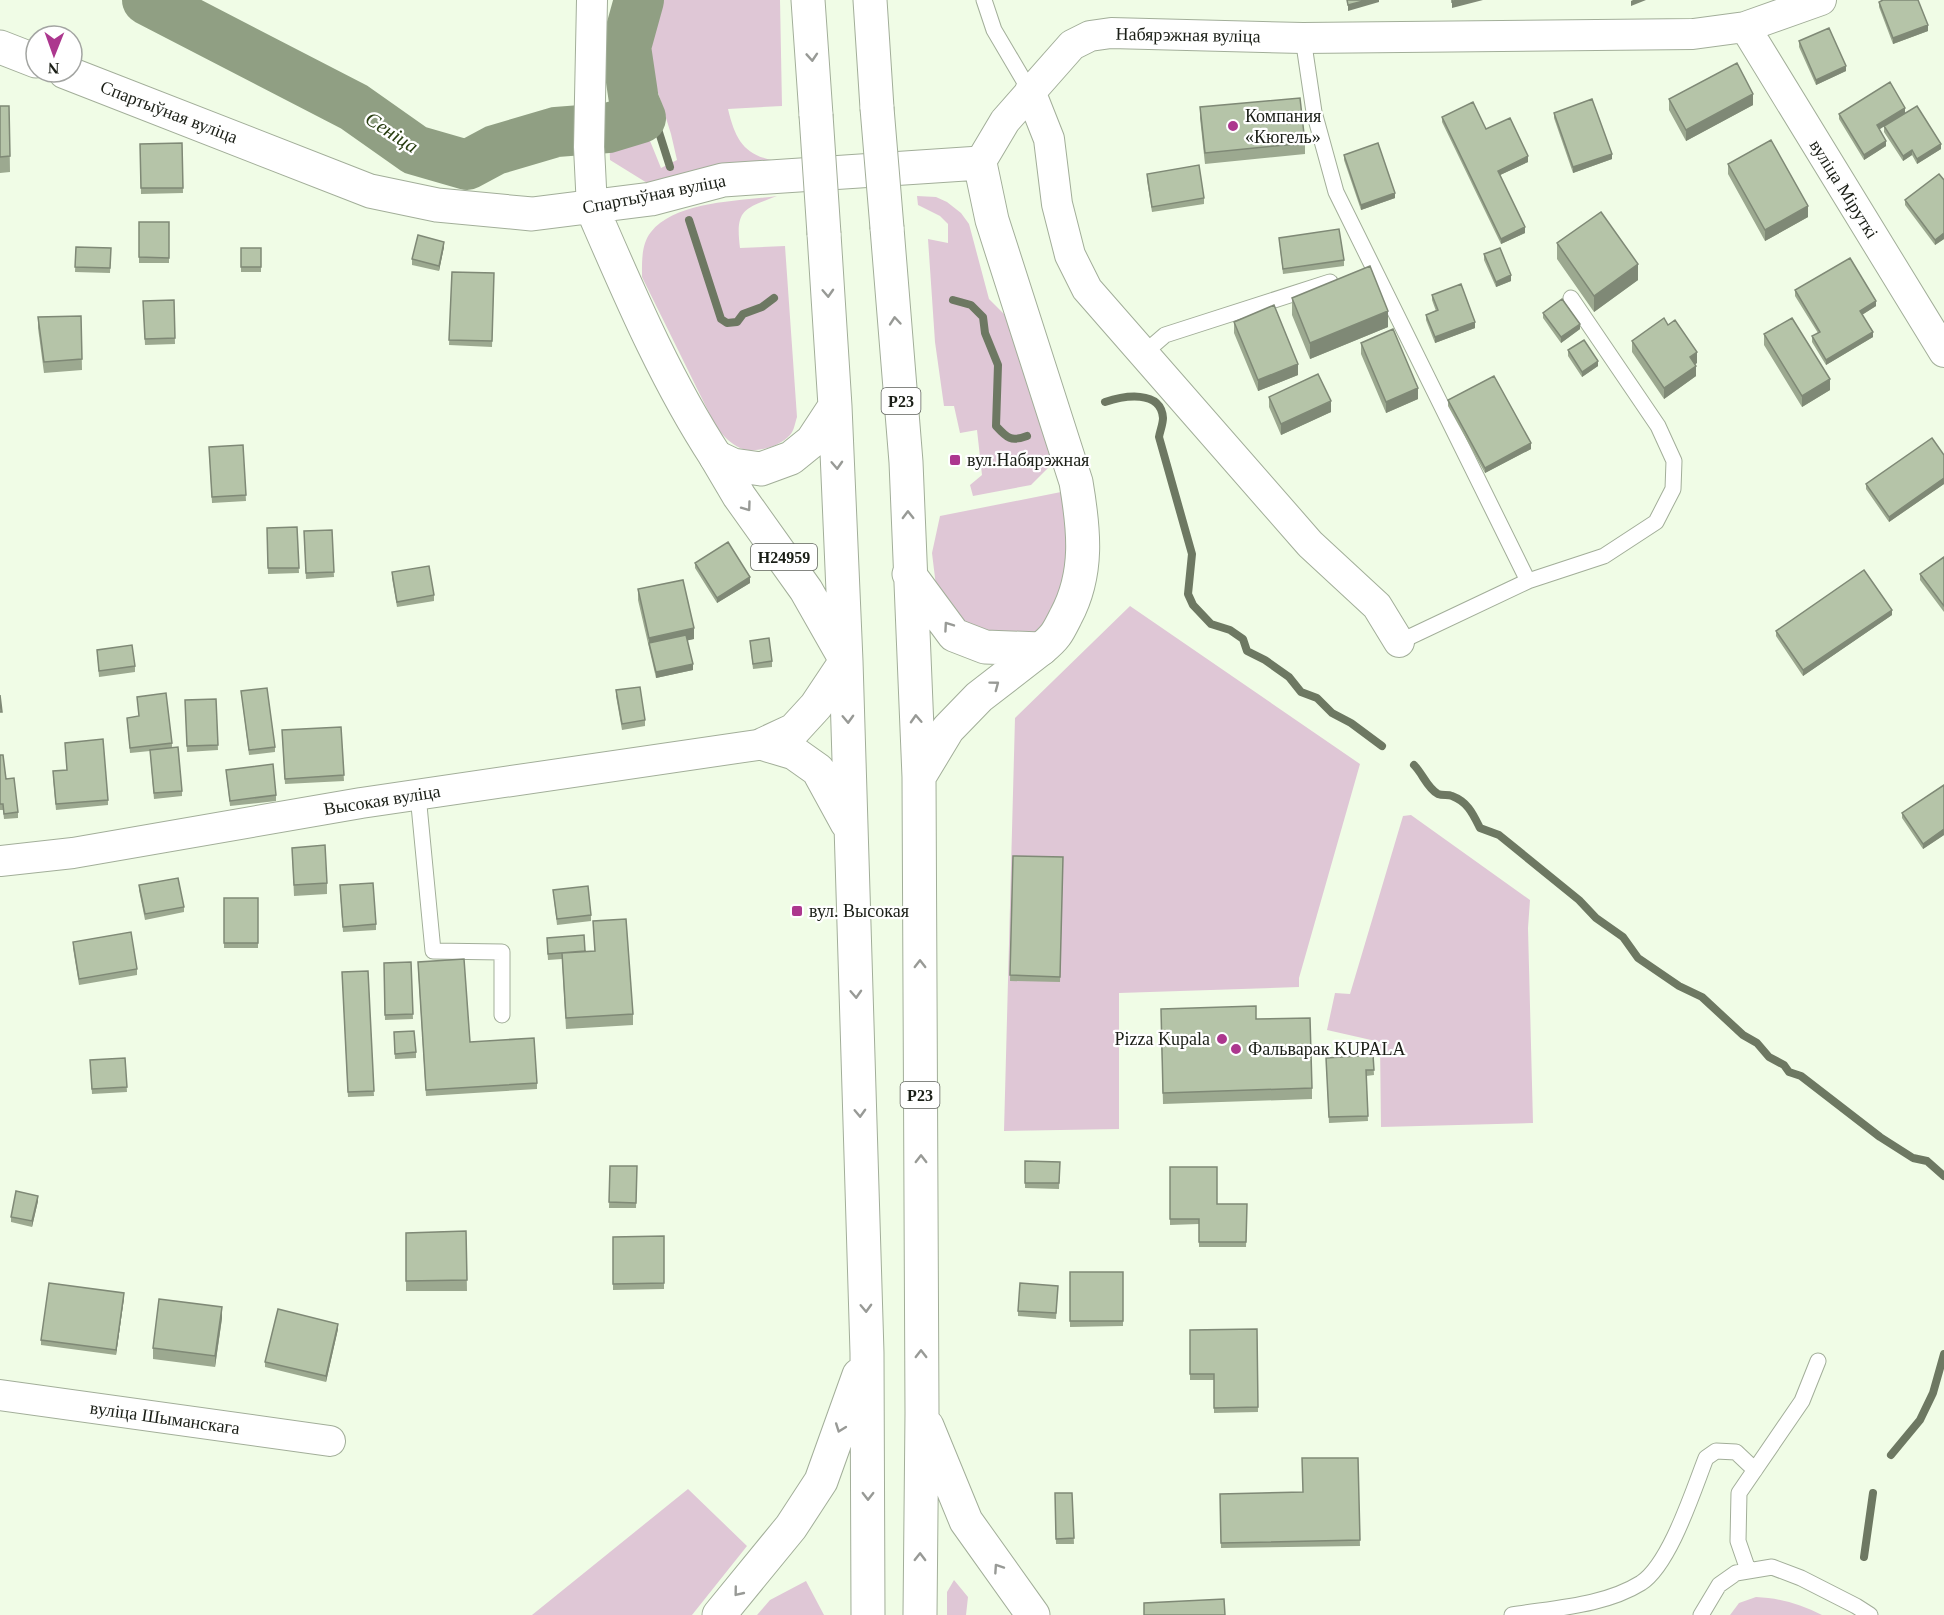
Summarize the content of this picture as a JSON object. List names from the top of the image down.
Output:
{
  "streets": {
    "main road": ["Спартыўная вуліца", "Р23", "Н24959"],
    "street": [
      "Набярэжная вуліца",
      "вуліца Міруткі",
      "Высокая вуліца",
      "вуліца Шыманскага"
    ]
  },
  "crossings": [
    ["Набярэжная вуліца", "Спартыўная вуліца"],
    ["Набярэжная вуліца", "вуліца Міруткі"],
    ["Спартыўная вуліца", "Н24959"]
  ],
  "water": ["Сеніца"],
  "places": {
    "other": ["Компания «Кюгель»", "Pizza Kupala", "Фальварак KUPALA"],
    "transit": ["вул.Набярэжная", "вул. Высокая"]
  },
  "north": "bottom"
}
